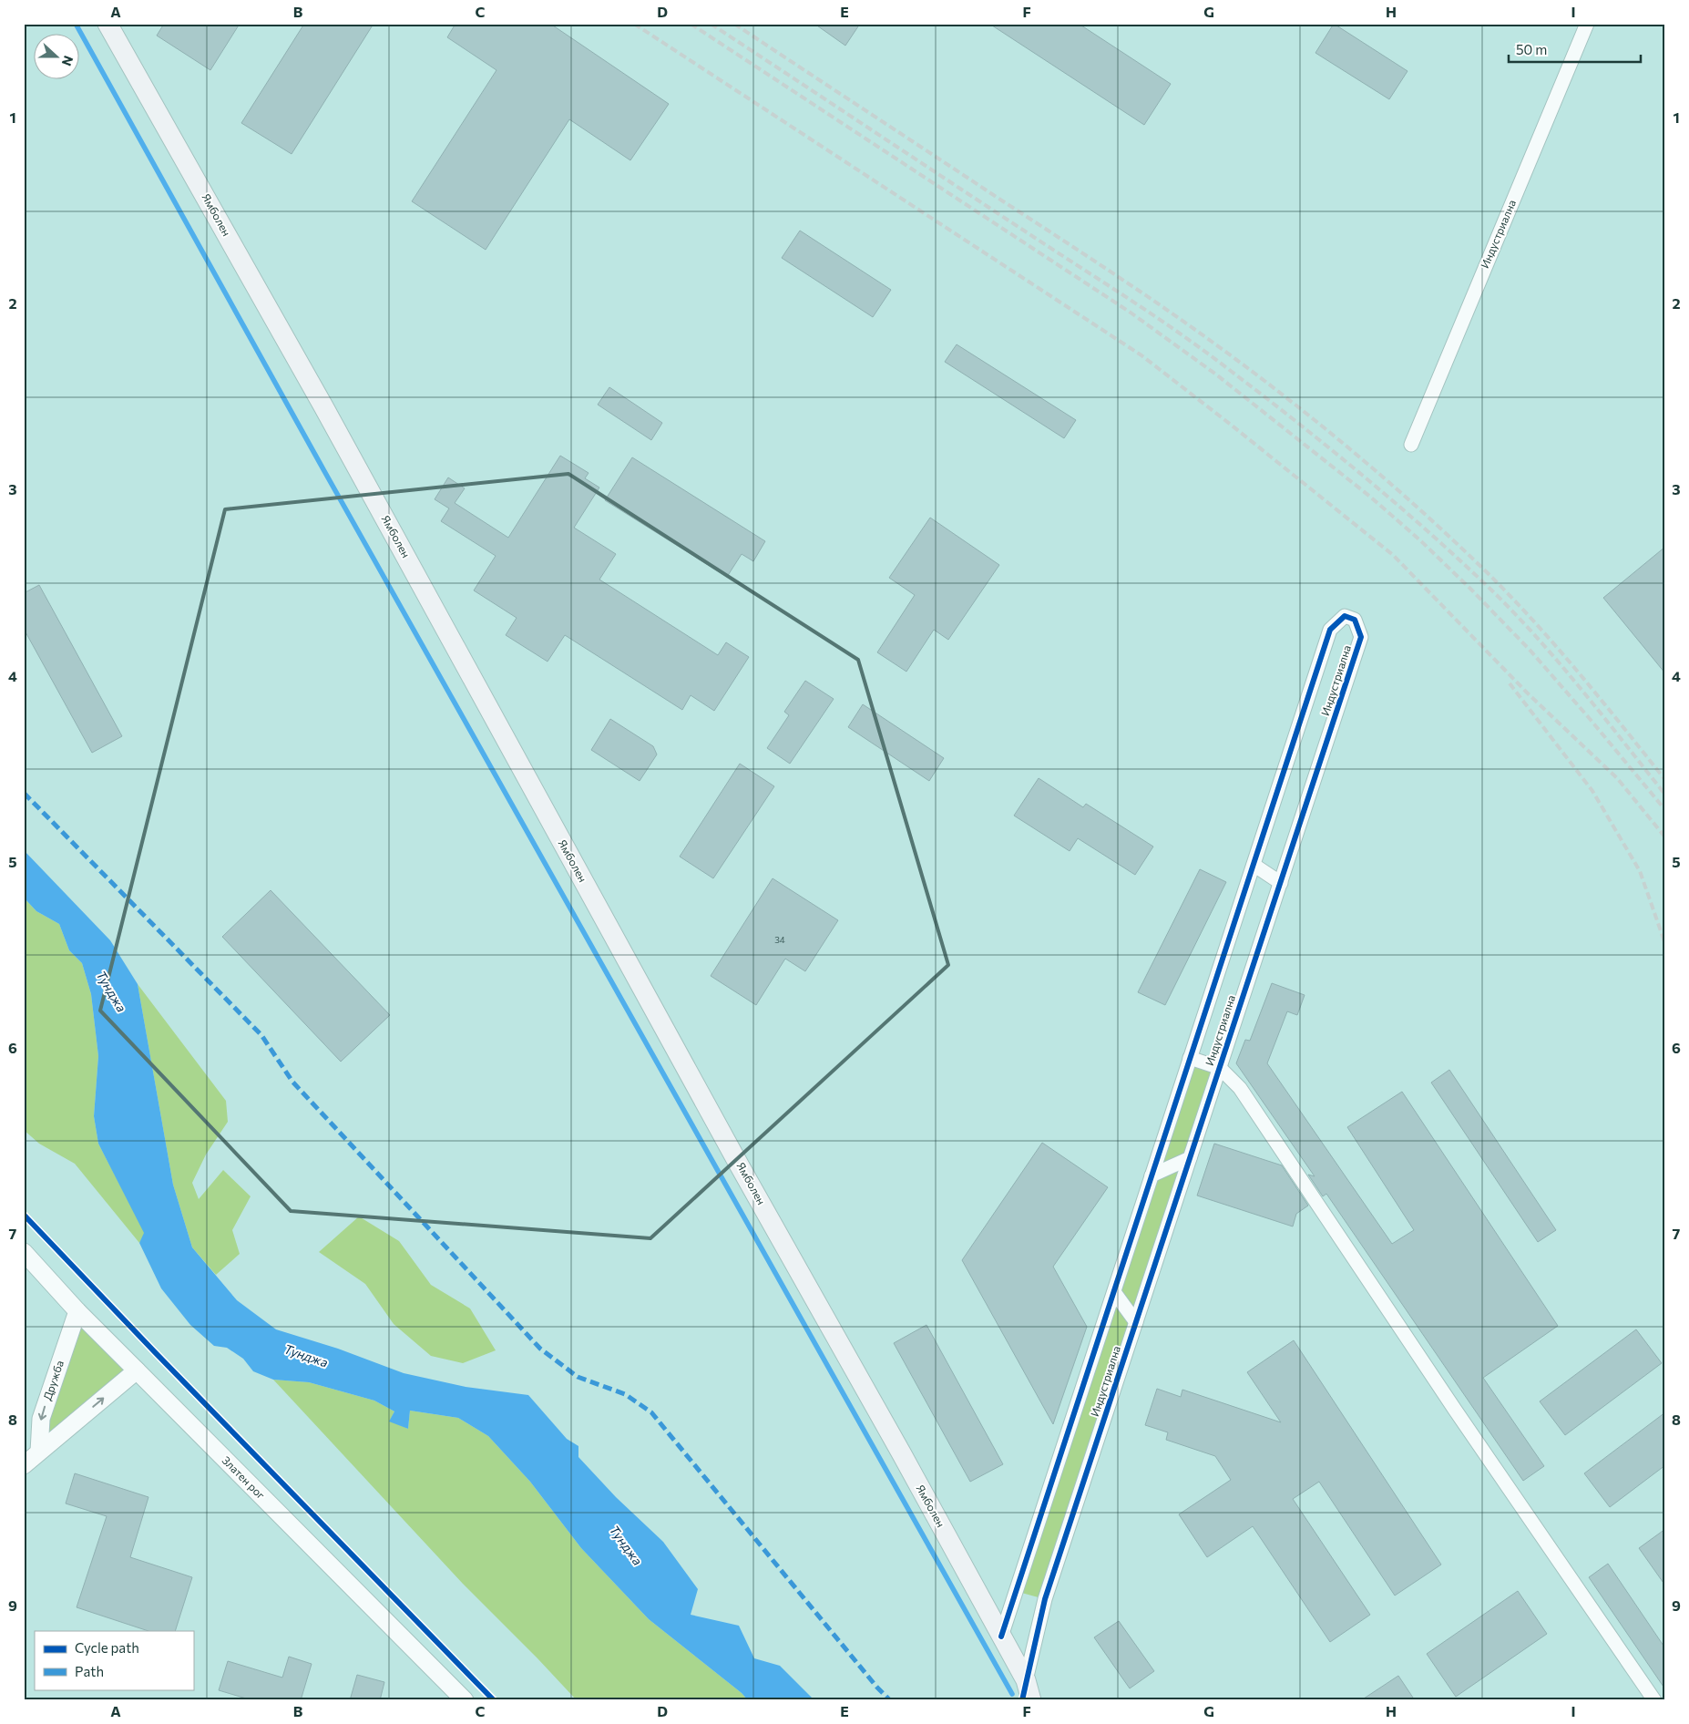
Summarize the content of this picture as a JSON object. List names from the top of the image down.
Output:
{
  "streets": {
    "main road": ["Ямболен"],
    "street": ["Индустриална", "Дружба", "Златен рог"]
  },
  "crossings": [
    ["Ямболен", "Индустриална"],
    ["Дружба", "Златен рог"]
  ],
  "one_way": ["Дружба"],
  "water": ["Тунджа"],
  "house_numbers": ["34"],
  "legend": ["Cycle path", "Path"],
  "scale_bar": "50 m",
  "north": "right",
  "grid": {
    "columns": [
      "A",
      "B",
      "C",
      "D",
      "E",
      "F",
      "G",
      "H",
      "I"
    ],
    "rows": [
      "1",
      "2",
      "3",
      "4",
      "5",
      "6",
      "7",
      "8",
      "9"
    ]
  }
}
